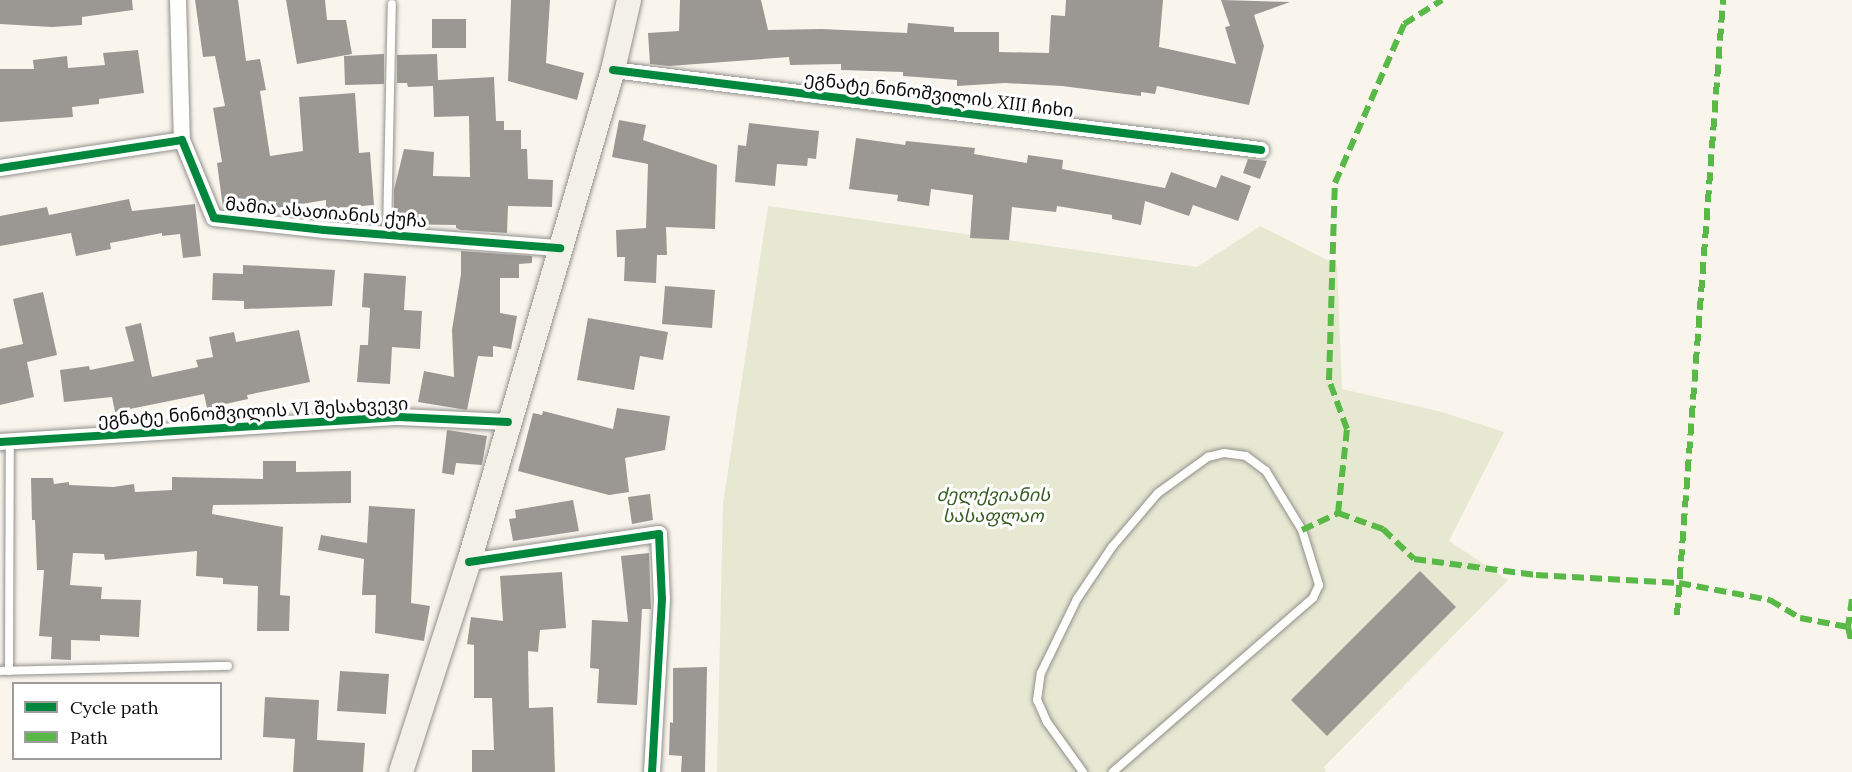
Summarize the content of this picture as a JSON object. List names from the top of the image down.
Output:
{
  "streets": {
    "street": ["ეგნატე ნინოშვილის XIII ჩიხი", "მამია ასათიანის ქუჩა", "ეგნატე ნინოშვილის VI შესახვევი"]
  },
  "parks": ["ძელქვიანის სასაფლაო"],
  "legend": ["Cycle path", "Path"]
}
